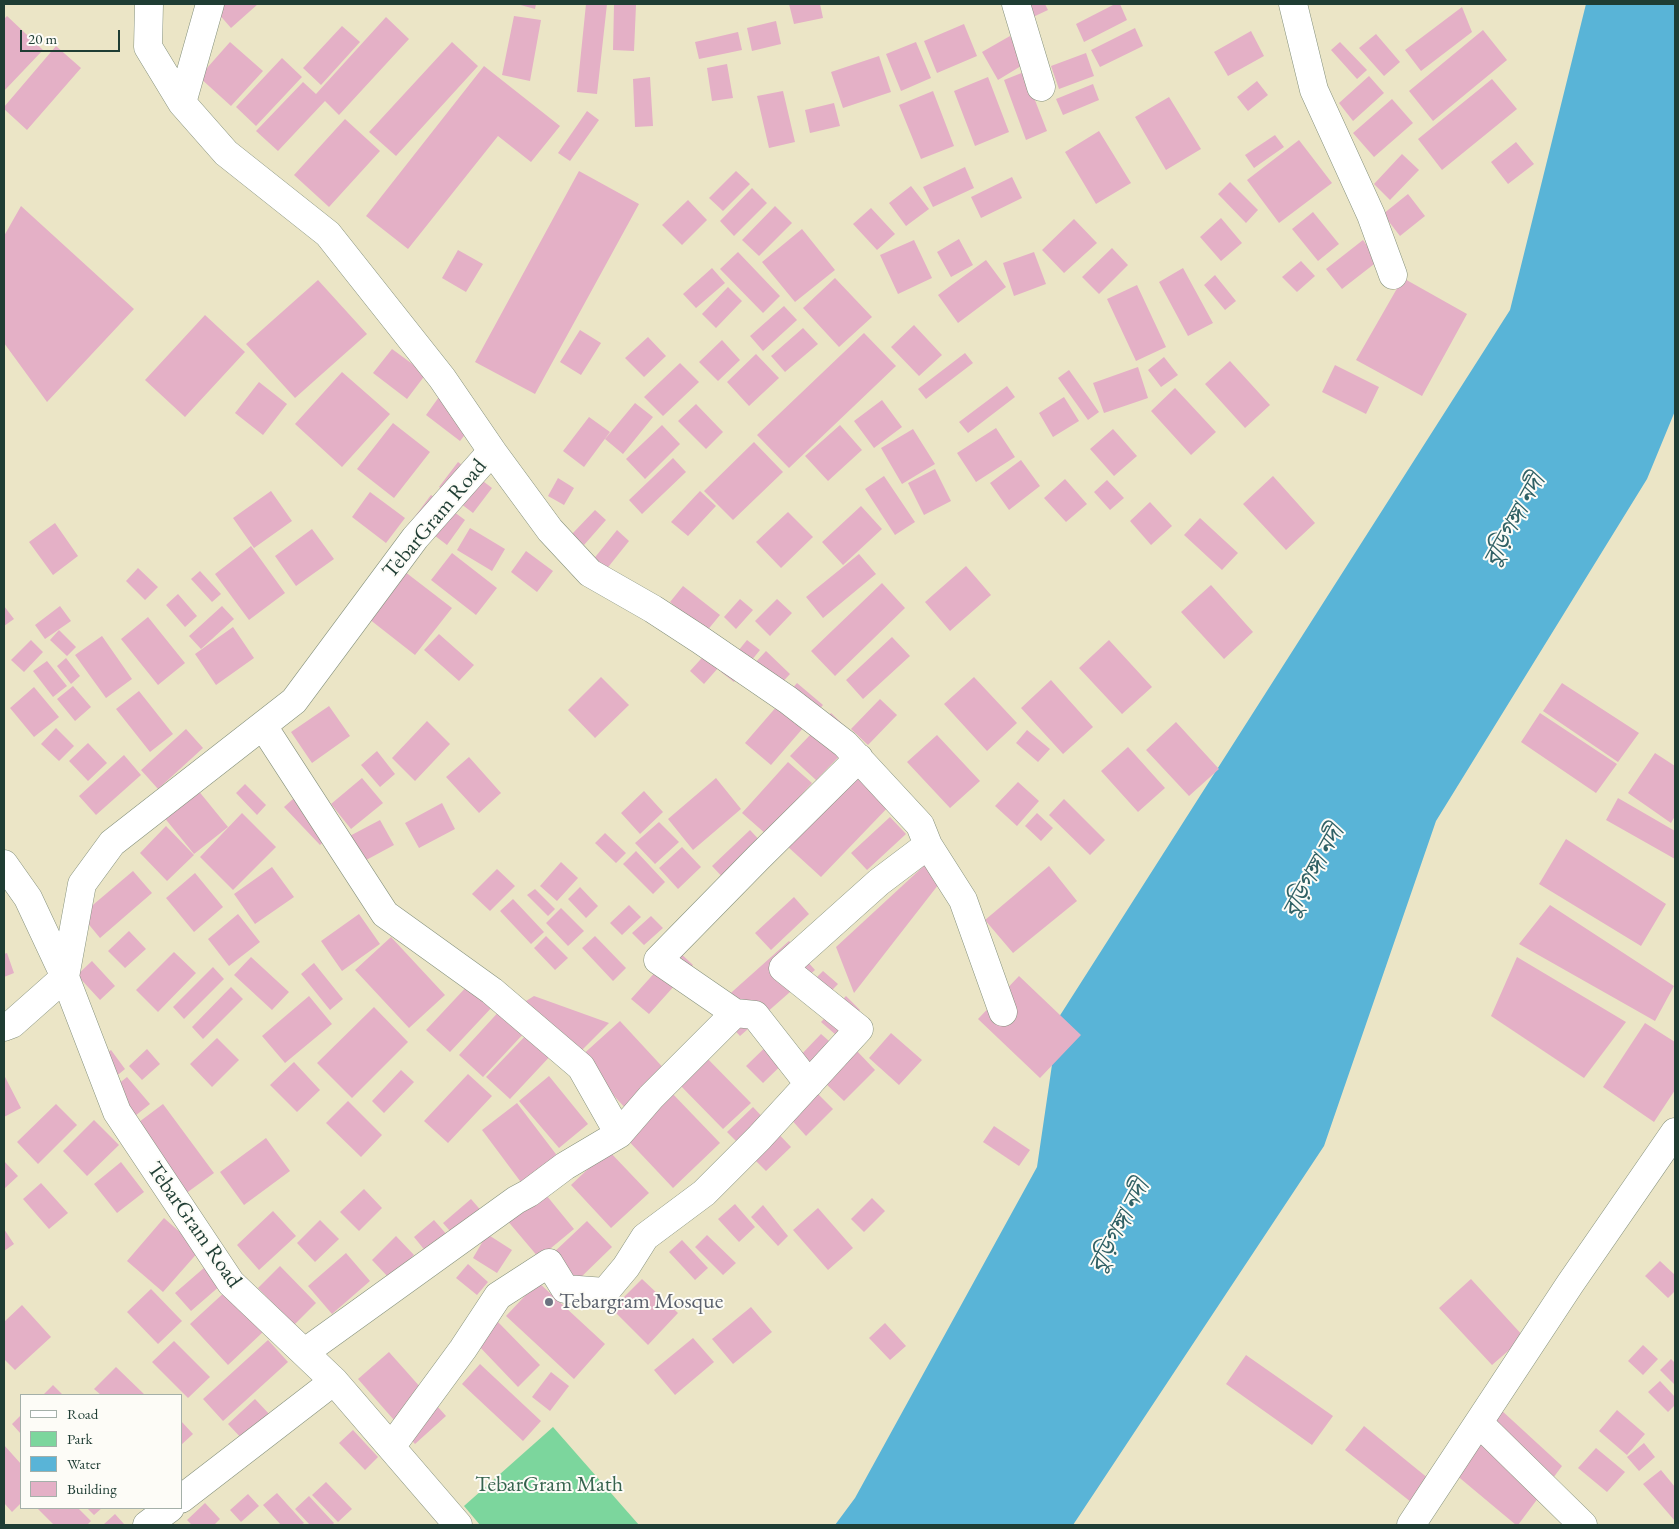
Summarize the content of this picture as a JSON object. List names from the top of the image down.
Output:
{
  "streets": {
    "street": ["TebarGram Road"]
  },
  "water": ["বুড়িগঙ্গা নদী"],
  "parks": ["TebarGram Math"],
  "places": ["Tebargram Mosque"],
  "legend": [
    "Road",
    "Park",
    "Water",
    "Building"
  ],
  "scale_bar": "20 m"
}
